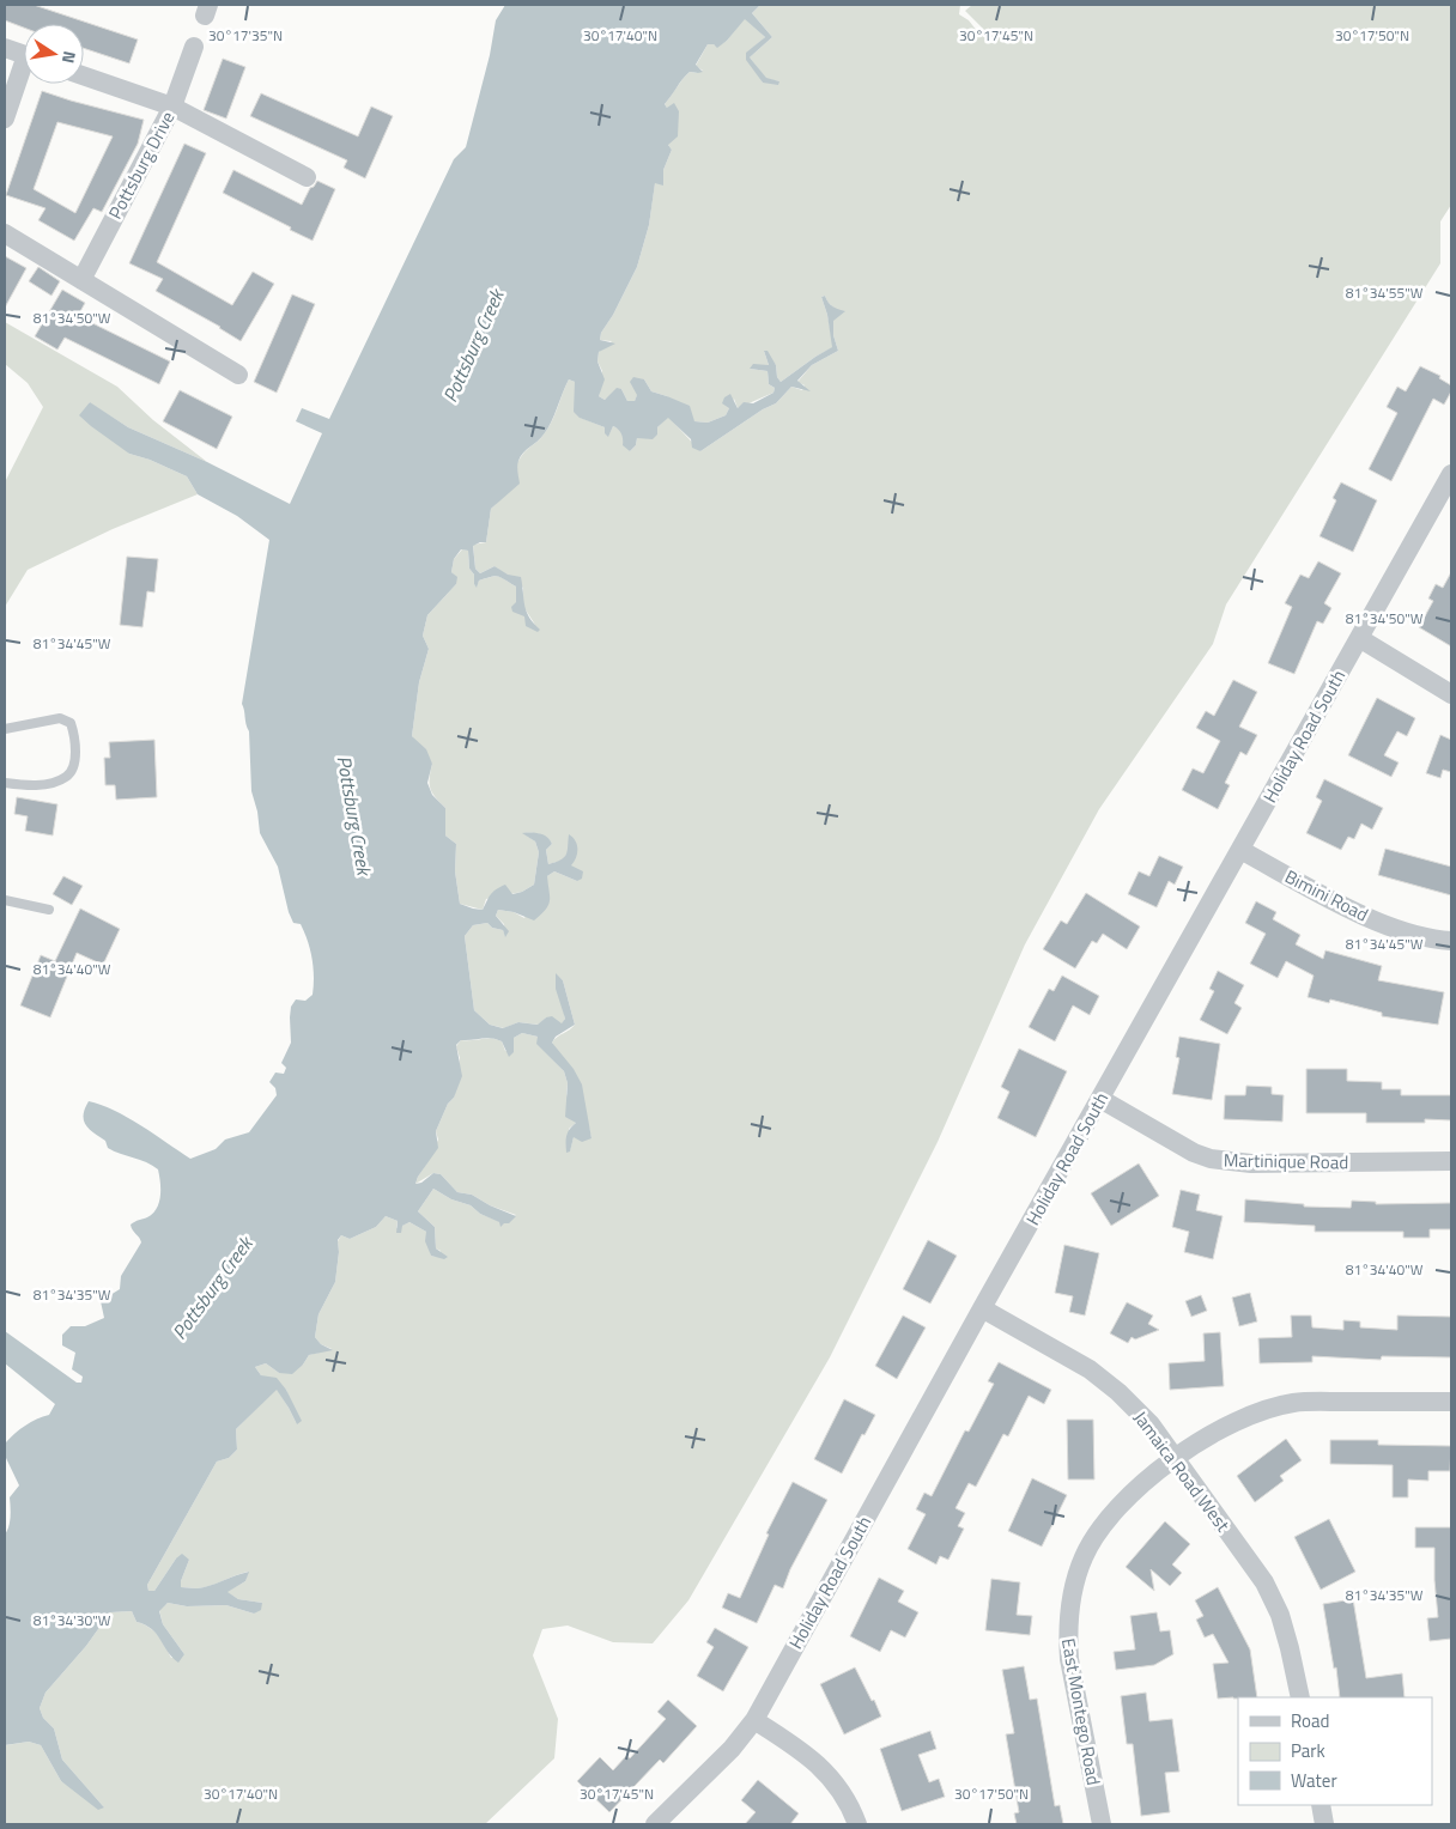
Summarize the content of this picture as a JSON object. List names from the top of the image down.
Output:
{
  "streets": {
    "street": [
      "Pottsburg Drive",
      "Holiday Road South",
      "Bimini Road",
      "Martinique Road",
      "Jamaica Road West",
      "East Montego Road"
    ]
  },
  "crossings": [
    ["Holiday Road South", "Bimini Road"],
    ["Holiday Road South", "Martinique Road"],
    ["Holiday Road South", "Jamaica Road West"],
    ["Jamaica Road West", "East Montego Road"]
  ],
  "water": ["Pottsburg Creek"],
  "legend": ["Road", "Park", "Water"],
  "north": "right",
  "coordinates": [
    "30°17'35\"N",
    "30°17'40\"N",
    "30°17'45\"N",
    "30°17'50\"N",
    "81°34'55\"W",
    "81°34'50\"W",
    "81°34'45\"W",
    "81°34'40\"W",
    "81°34'35\"W",
    "81°34'30\"W"
  ]
}
